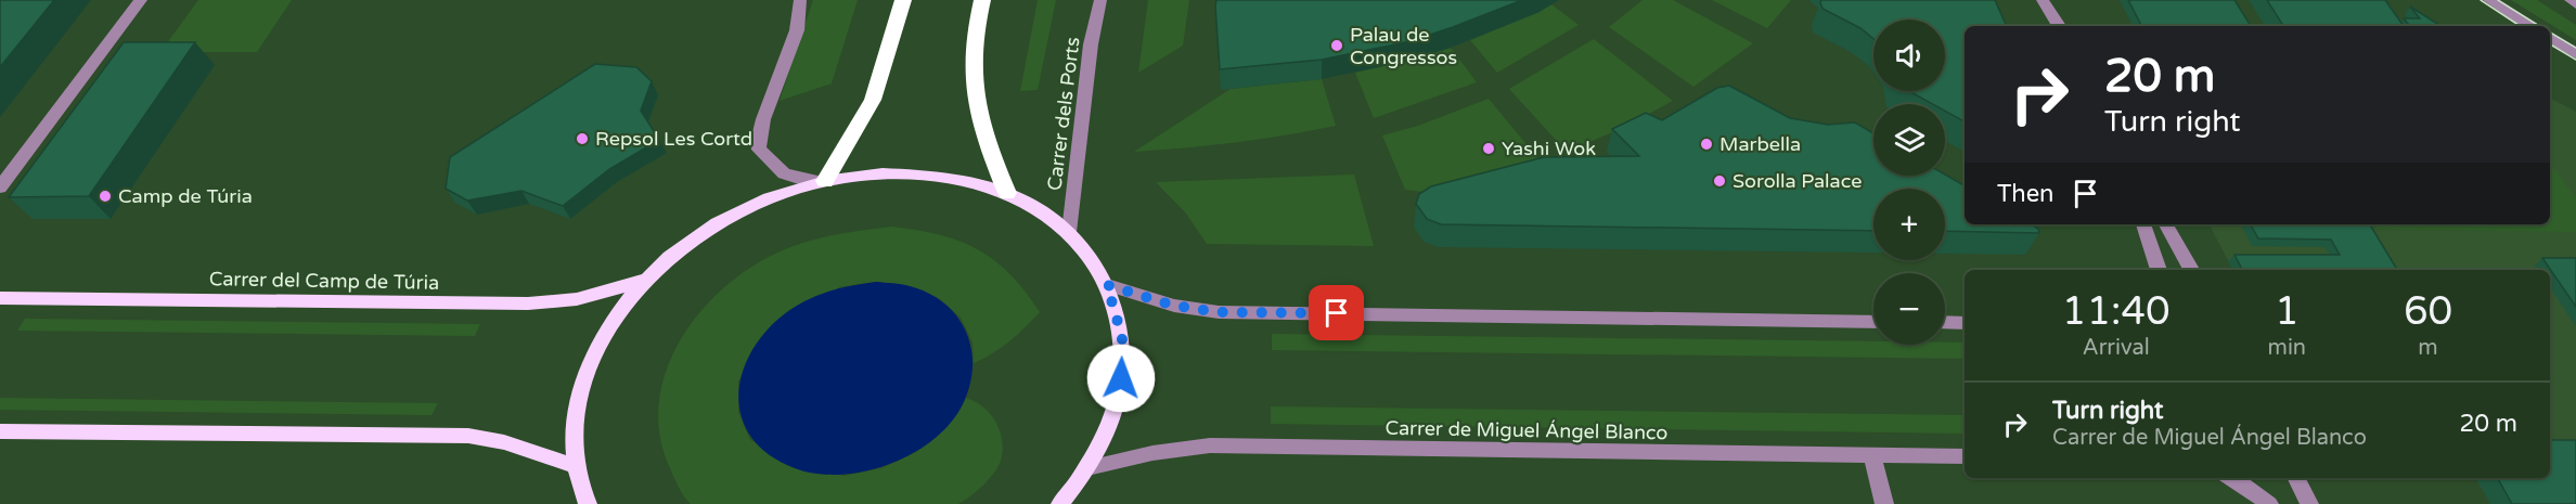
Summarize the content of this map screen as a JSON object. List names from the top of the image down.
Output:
{
  "streets": {
    "main road": ["Carrer del Camp de Túria"],
    "street": ["Carrer dels Ports", "Carrer de Miguel Ángel Blanco"]
  },
  "places": [
    "Palau de Congressos",
    "Repsol Les Cortd",
    "Marbella",
    "Yashi Wok",
    "Sorolla Palace",
    "Camp de Túria"
  ],
  "page": {
    "map_buttons": ["+", "−"],
    "turn": ["20 m", "Turn right"],
    "then": "Then",
    "eta": [
      "11:40",
      "Arrival",
      "1",
      "min",
      "60",
      "m"
    ],
    "list": [
      {
        "name": "Turn right",
        "note": "Carrer de Miguel Ángel Blanco",
        "value": "20 m"
      }
    ]
  }
}
